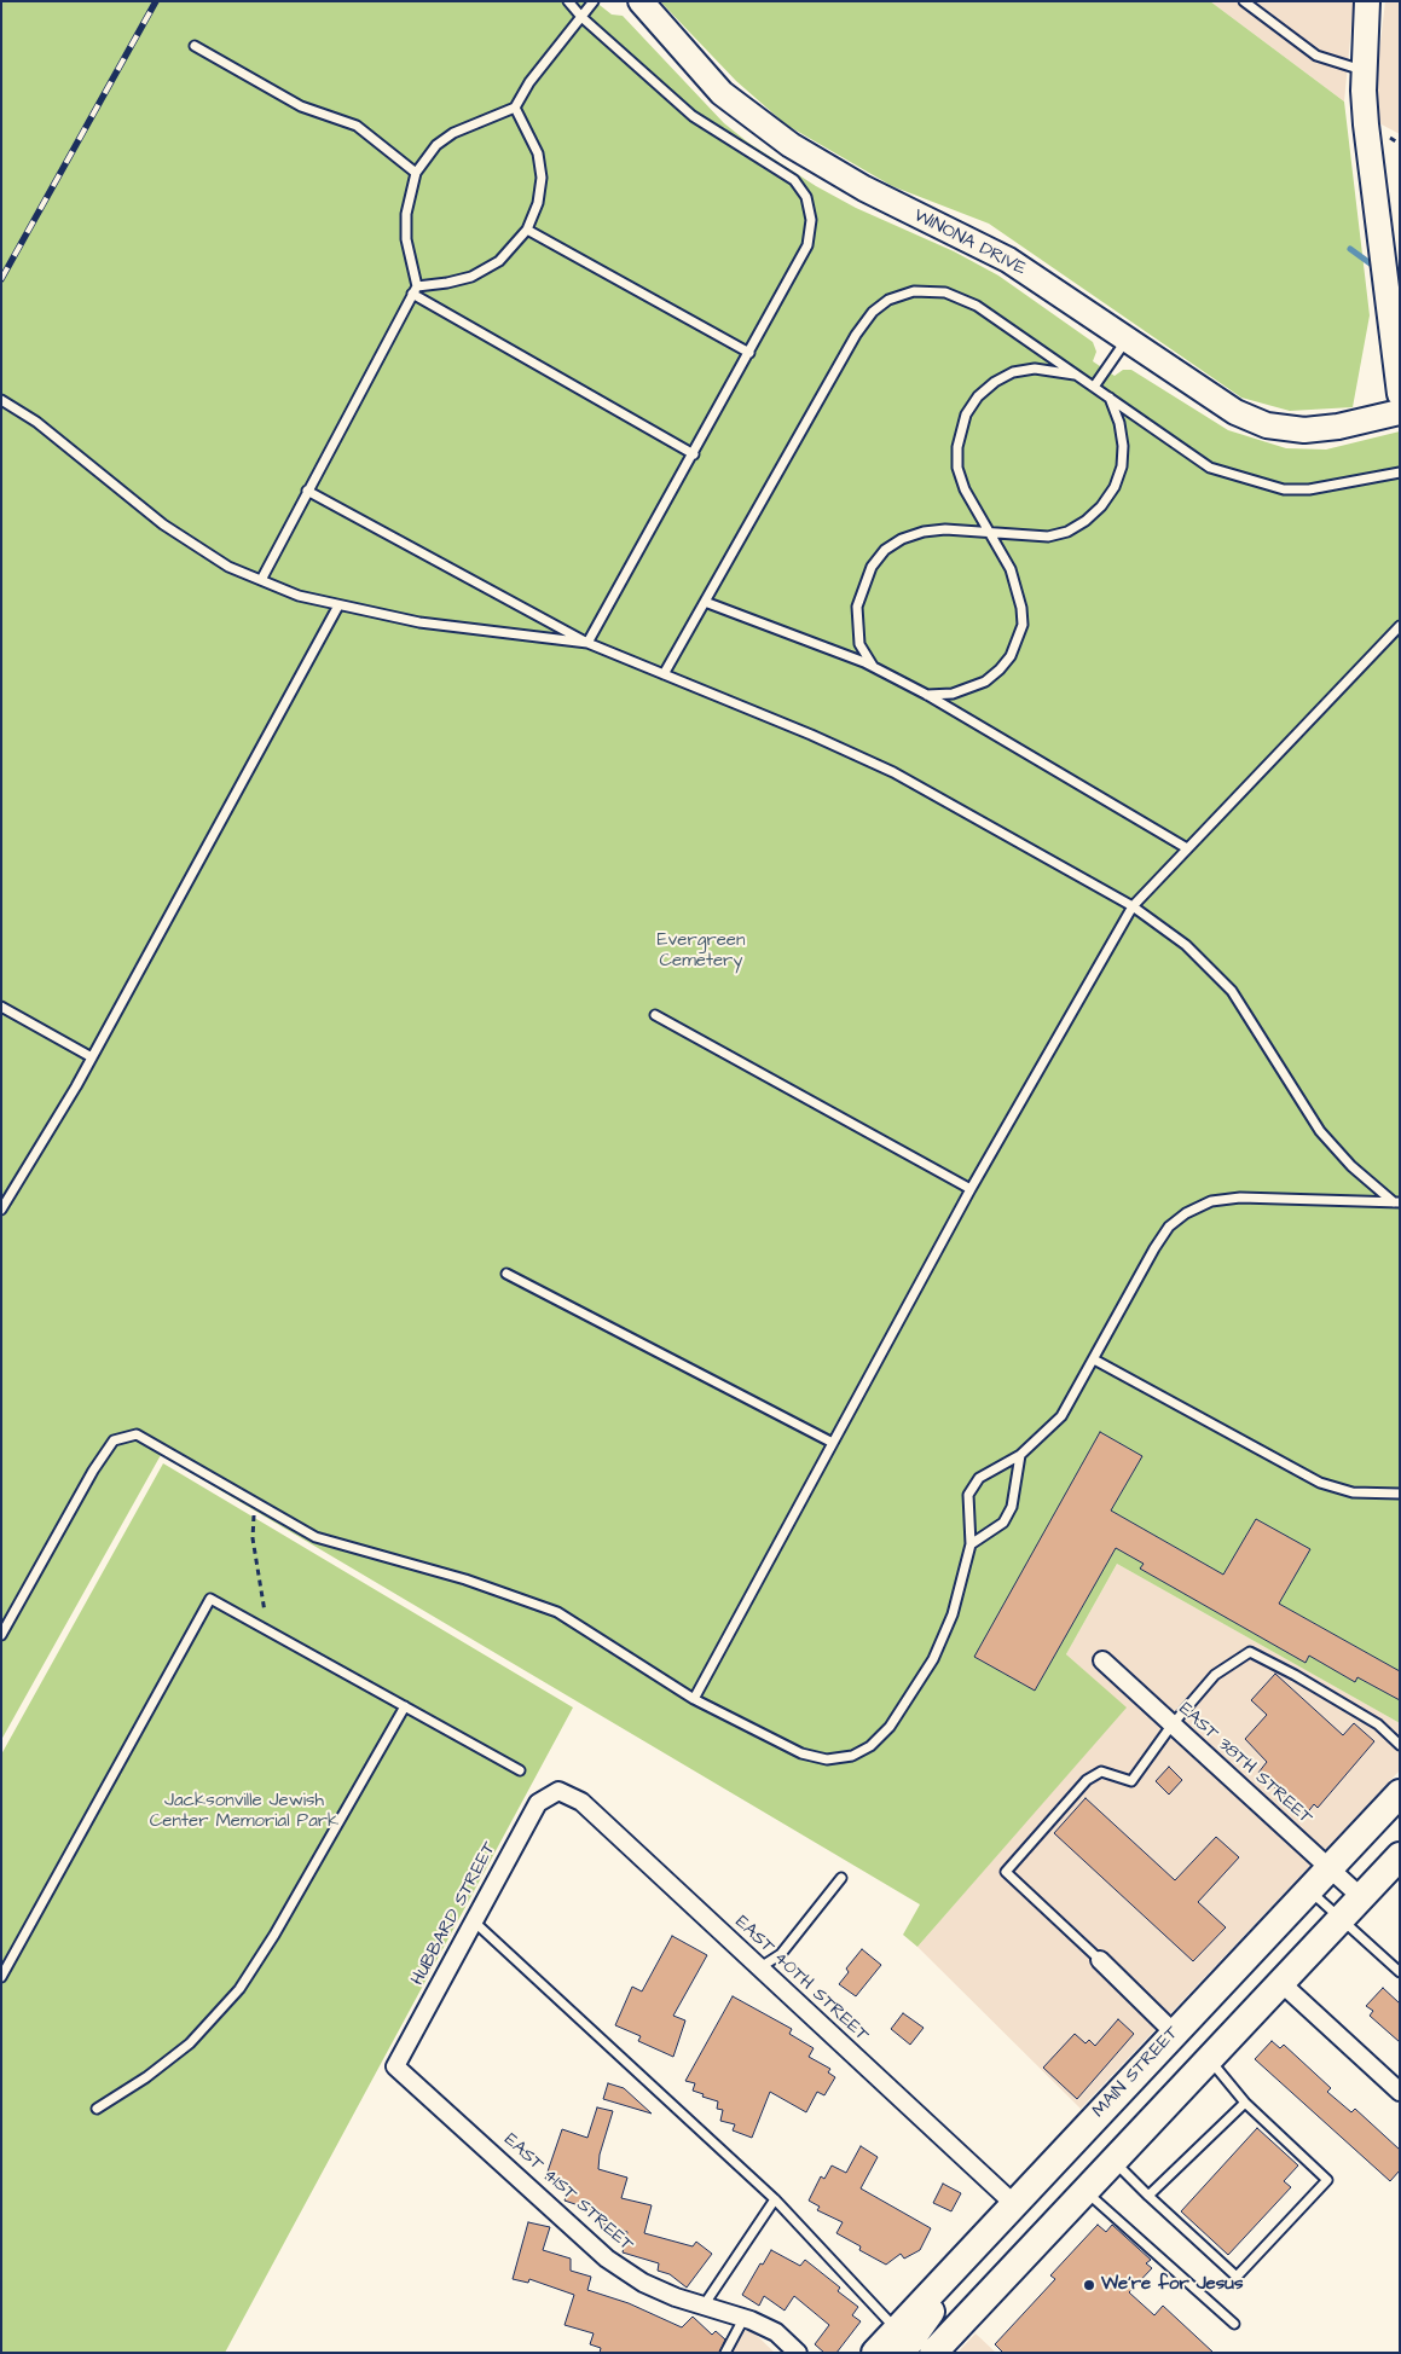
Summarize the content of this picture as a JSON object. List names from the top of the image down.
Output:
{
  "streets": {
    "main road": ["MAIN STREET"],
    "street": [
      "WINONA DRIVE",
      "EAST 38TH STREET",
      "HUBBARD STREET",
      "EAST 40TH STREET",
      "EAST 41ST STREET"
    ]
  },
  "crossings": [
    ["EAST 38TH STREET", "MAIN STREET"],
    ["HUBBARD STREET", "EAST 40TH STREET"],
    ["HUBBARD STREET", "EAST 41ST STREET"],
    ["EAST 40TH STREET", "MAIN STREET"]
  ],
  "parks": ["Evergreen Cemetery", "Jacksonville Jewish Center Memorial Park"],
  "places": ["We're for Jesus"]
}
